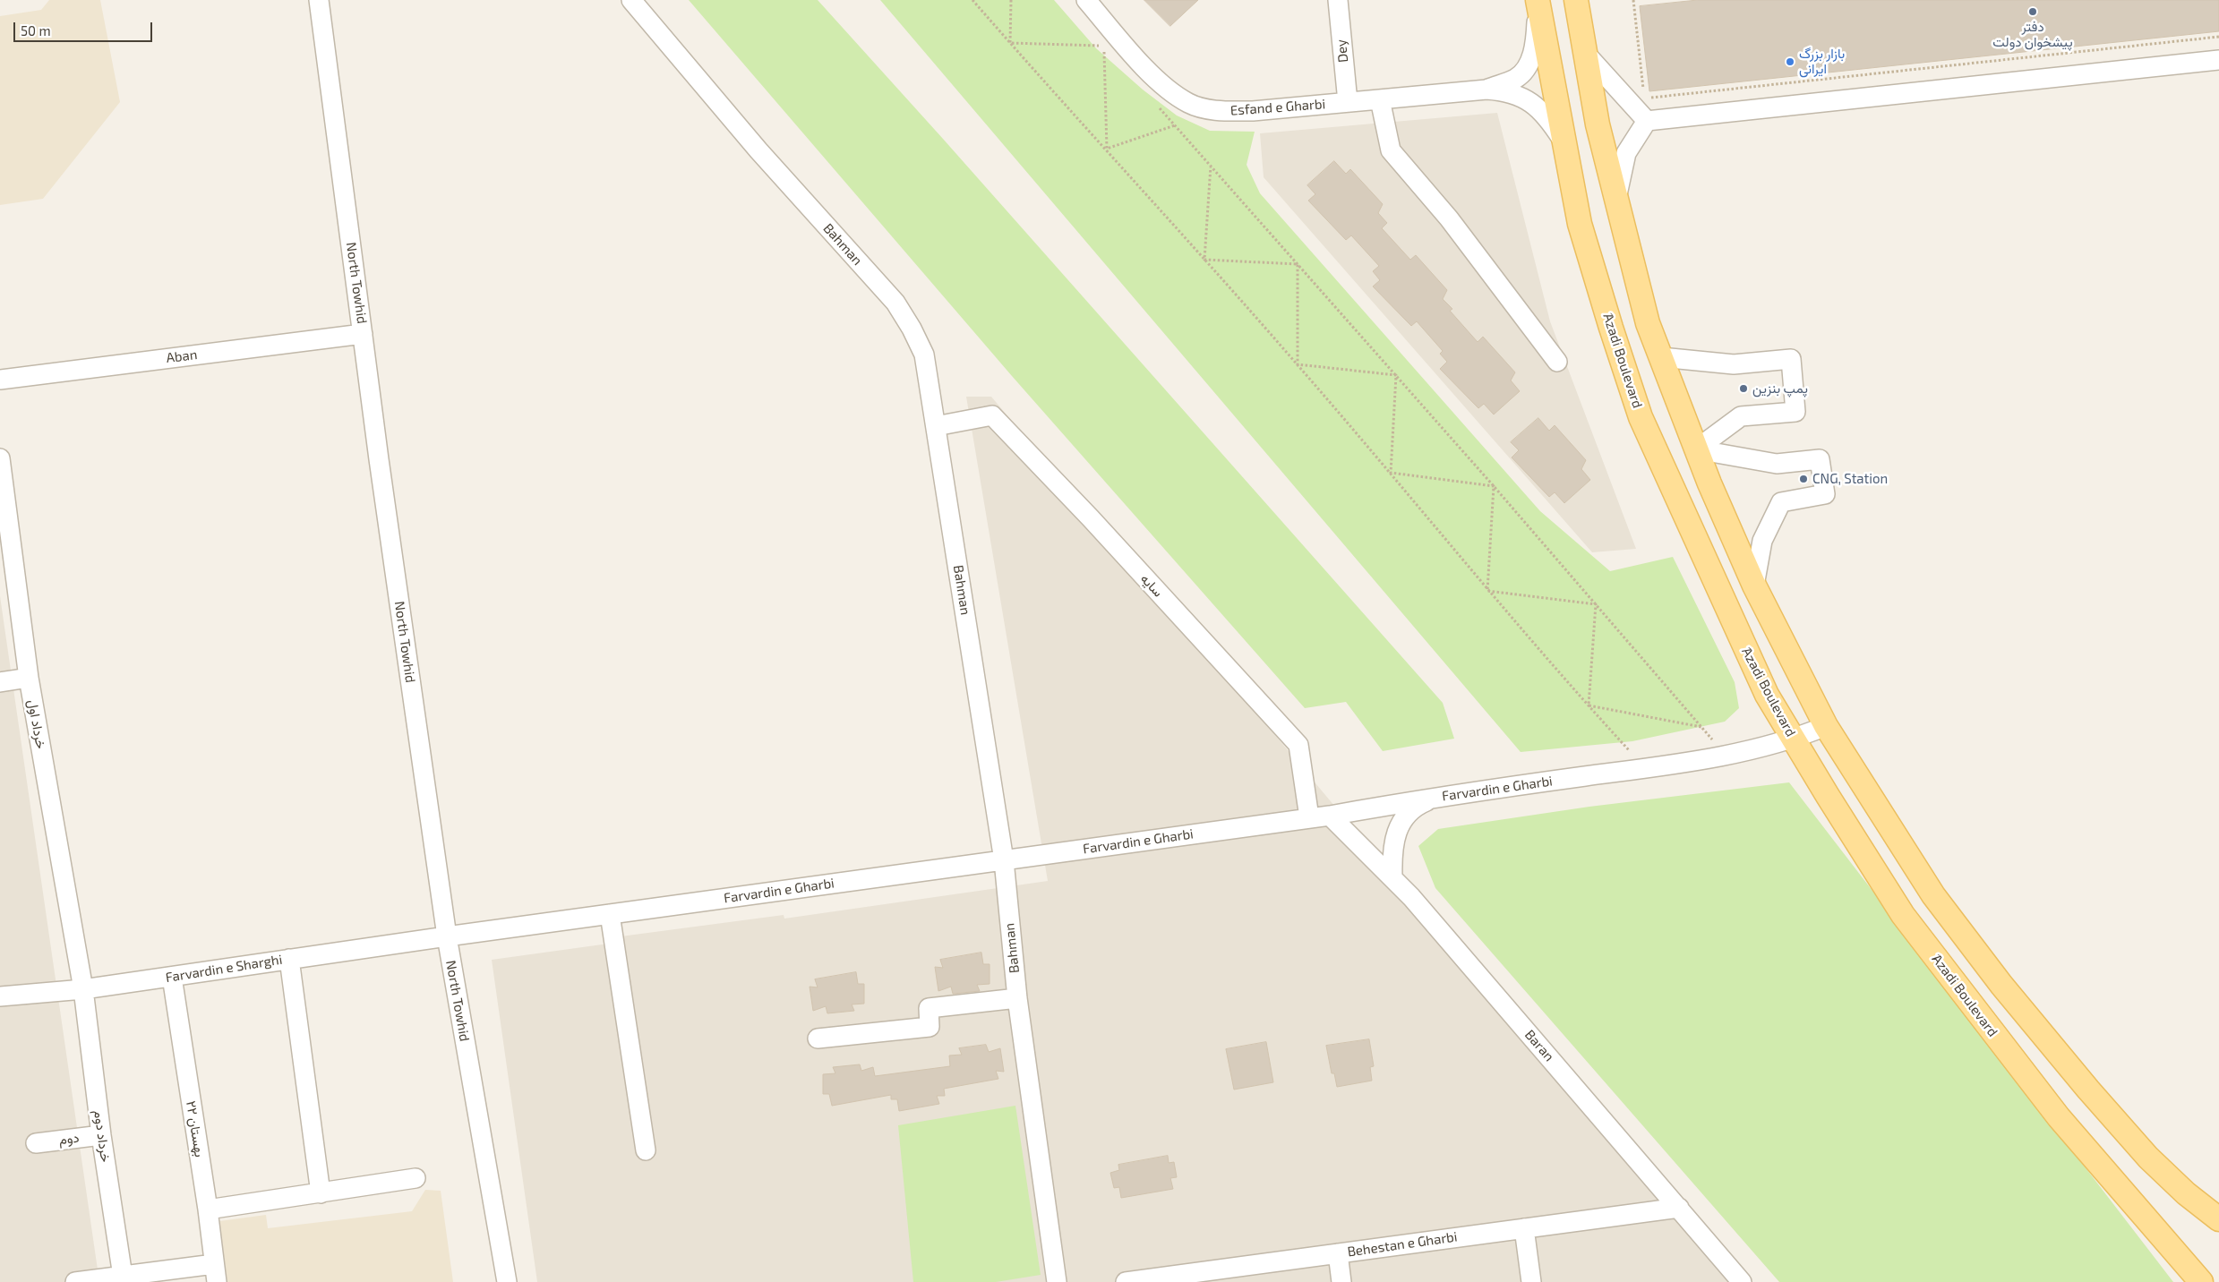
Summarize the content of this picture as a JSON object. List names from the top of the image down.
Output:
{
  "streets": {
    "main road": ["َAzadi Boulevard"],
    "street": [
      "Dey",
      "Esfand e Gharbi",
      "Bahman",
      "North Towhid",
      "Aban",
      "سایه",
      "خرداد اول",
      "Farvardin e Gharbi",
      "Farvardin e Sharghi",
      "‌‌Baran",
      "بهستان ۲۲",
      "خرداد دوم",
      "دوم",
      "Behestan e Gharbi"
    ]
  },
  "crossings": [
    ["Dey", "Esfand e Gharbi"],
    ["Bahman", "سایه"],
    ["Bahman", "Farvardin e Gharbi"],
    ["North Towhid", "Aban"],
    ["North Towhid", "Farvardin e Gharbi"],
    ["North Towhid", "Farvardin e Sharghi"],
    ["َAzadi Boulevard", "Farvardin e Gharbi"],
    ["سایه", "Farvardin e Gharbi"],
    ["خرداد اول", "Farvardin e Sharghi"],
    ["خرداد اول", "خرداد دوم"],
    ["Farvardin e Gharbi", "Farvardin e Sharghi"],
    ["Farvardin e Gharbi", "‌‌Baran"],
    ["Farvardin e Sharghi", "بهستان ۲۲"],
    ["Farvardin e Sharghi", "خرداد دوم"],
    ["‌‌Baran", "Behestan e Gharbi"],
    ["خرداد دوم", "دوم"]
  ],
  "places": [
    "دفتر پیشخوان دولت",
    "بازار بزرگ ایرانی",
    "پمپ بنزين",
    "CNG, Station"
  ],
  "scale_bar": "50 m"
}
